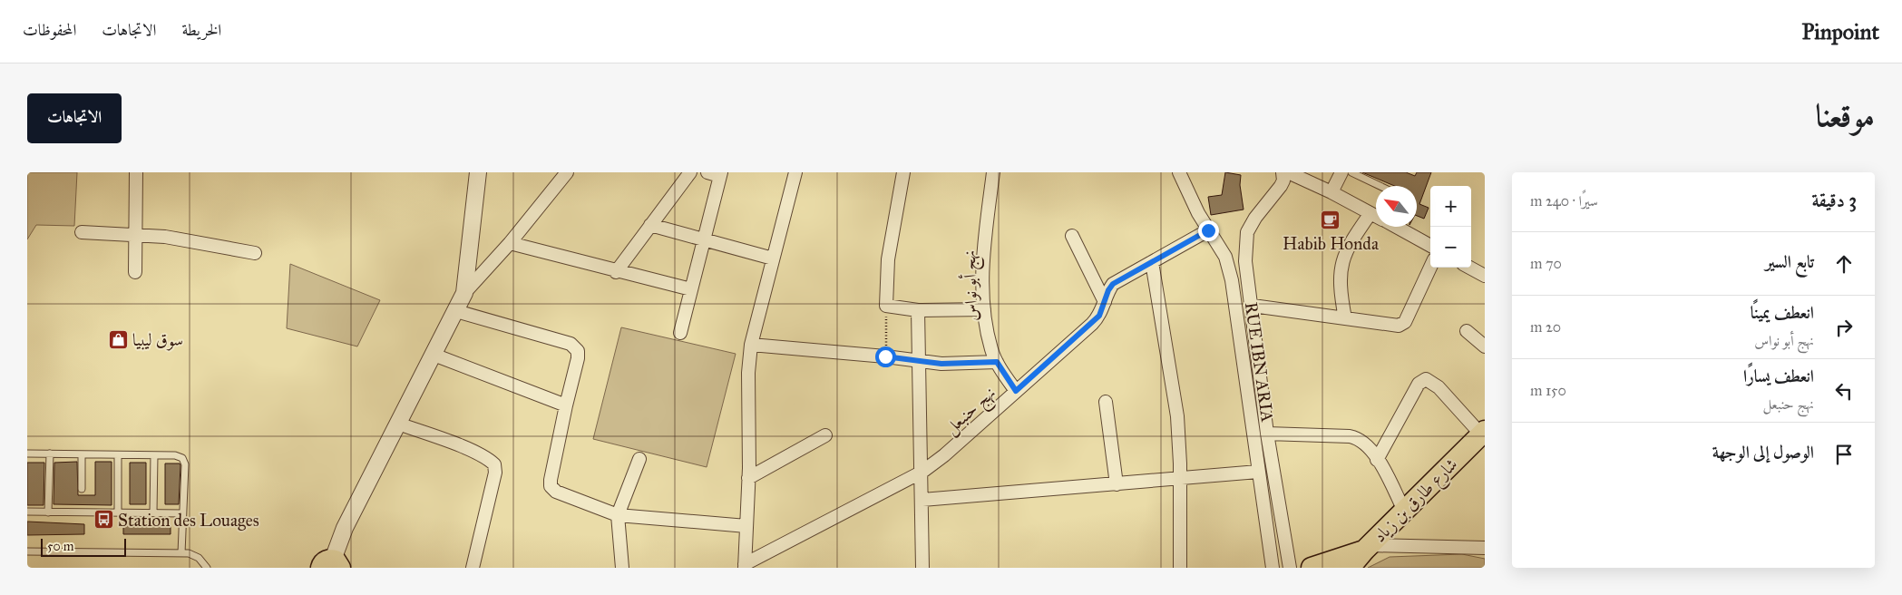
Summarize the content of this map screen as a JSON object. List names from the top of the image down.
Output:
{
  "streets": {
    "main road": ["شارع طارق بن زياد"],
    "street": ["نهج أبو نواس", "RUE IBN ARIA", "نهج حنبعل"]
  },
  "crossings": [
    ["نهج أبو نواس", "نهج حنبعل"],
    ["RUE IBN ARIA", "نهج حنبعل"]
  ],
  "places": {
    "cafe": ["Habib Honda"],
    "shop": ["سوق ليبيا"],
    "bus stop": ["Station des Louages"]
  },
  "scale_bar": "50 m",
  "north": "top left",
  "page": {
    "header": "Pinpoint",
    "nav": ["الخريطة", "الاتجاهات", "المحفوظات"],
    "title": "موقعنا",
    "buttons": "الاتجاهات",
    "heading": ["3 دقيقة", "سيرًا · 240 m"],
    "map_buttons": ["+", "−"],
    "list": [
      ["تابع السير", "70 m"],
      ["انعطف يمينًا", "نهج أبو نواس", "20 m"],
      ["انعطف يسارًا", "نهج حنبعل", "150 m"],
      "الوصول إلى الوجهة"
    ],
    "scale": "50 m"
  }
}
